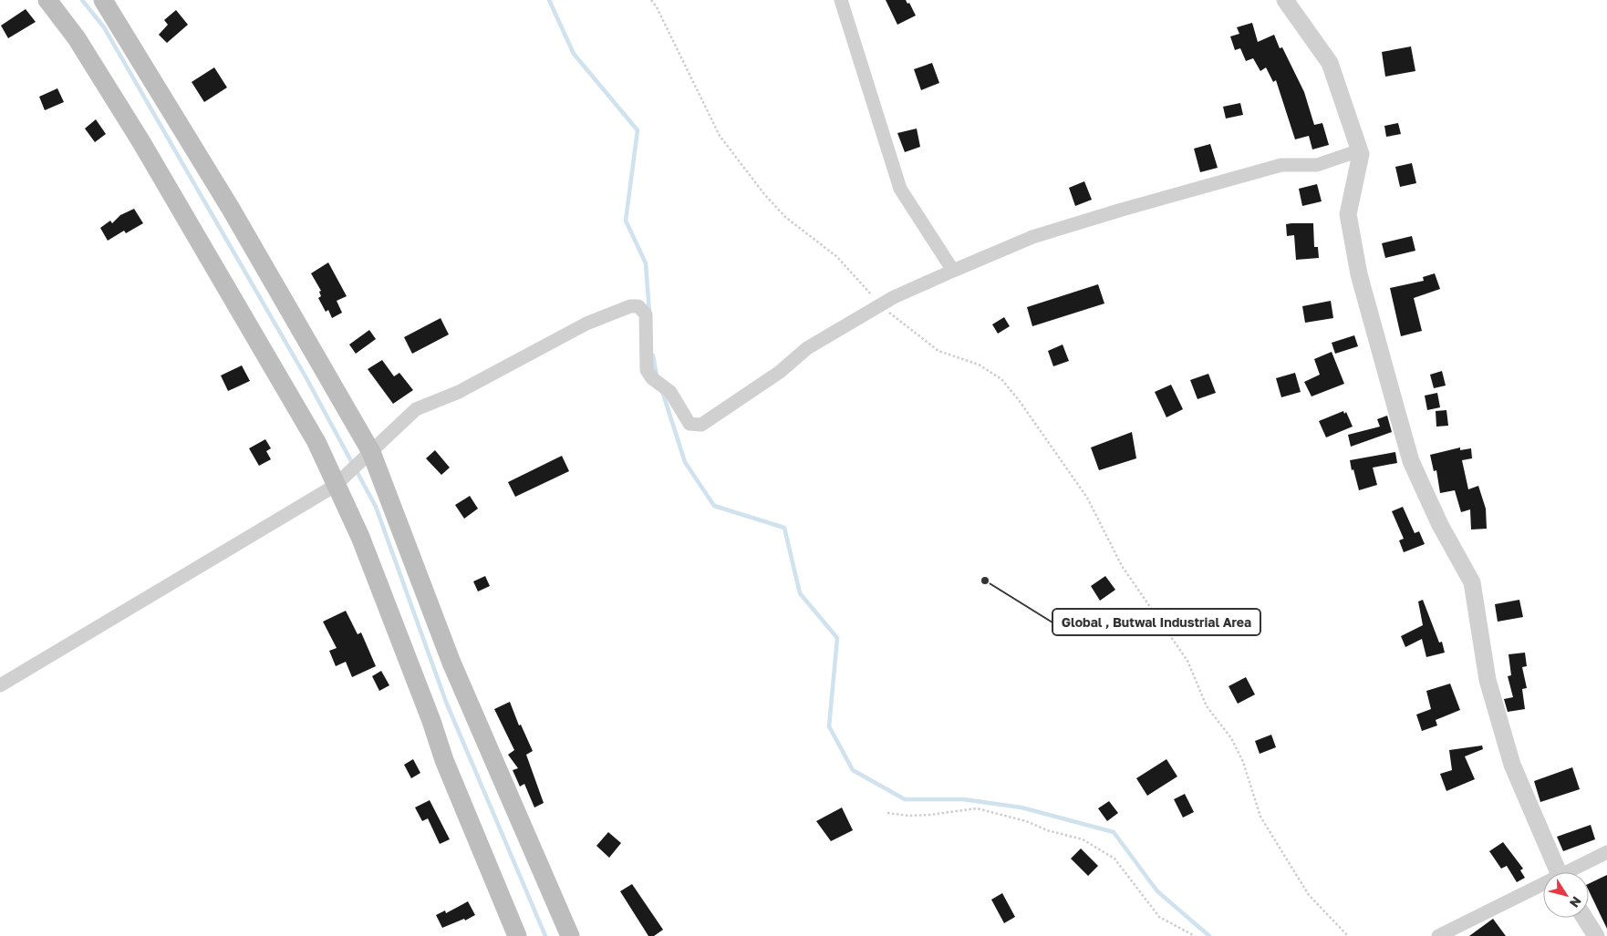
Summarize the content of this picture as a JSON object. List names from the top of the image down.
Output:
{
  "places": ["Global , Butwal Industrial Area"],
  "north": "bottom right"
}
